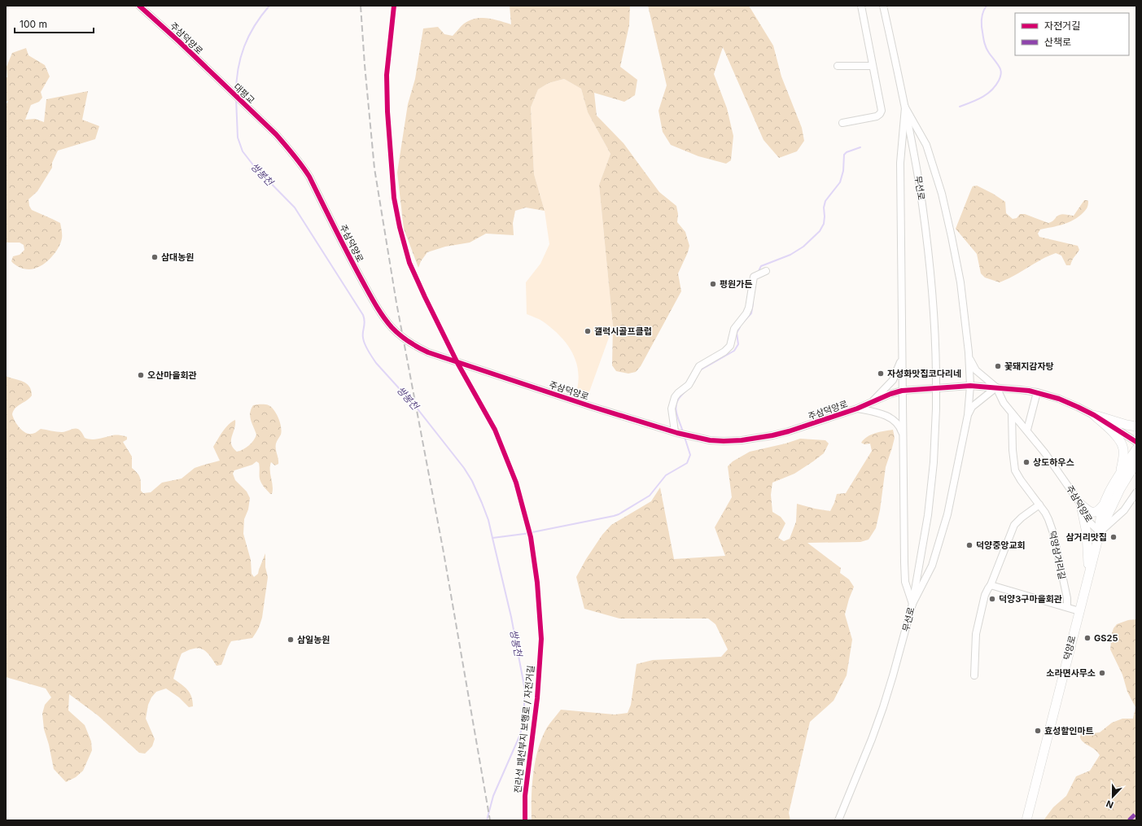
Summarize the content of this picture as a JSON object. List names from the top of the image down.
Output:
{
  "streets": {
    "main road": ["덕양로"],
    "street": [
      "주삼덕양로",
      "대평교",
      "무선로",
      "덕양삼거리길"
    ],
    "cycle path": ["전라선 폐선부지 보행로 / 자전거길"]
  },
  "crossings": [
    ["주삼덕양로", "대평교"],
    ["주삼덕양로", "덕양삼거리길"],
    ["주삼덕양로", "덕양로"]
  ],
  "water": ["쌍봉천"],
  "places": [
    "삼대농원",
    "평원가든",
    "갤럭시골프클럽",
    "꽃돼지감자탕",
    "자성화맛집코다리네",
    "오산마을회관",
    "상도하우스",
    "삼거리맛집",
    "덕양중앙교회",
    "덕양3구마을회관",
    "GS25",
    "삼일농원",
    "소라면사무소",
    "효성할인마트"
  ],
  "legend": ["자전거길", "산책로"],
  "scale_bar": "100 m",
  "north": "bottom"
}
